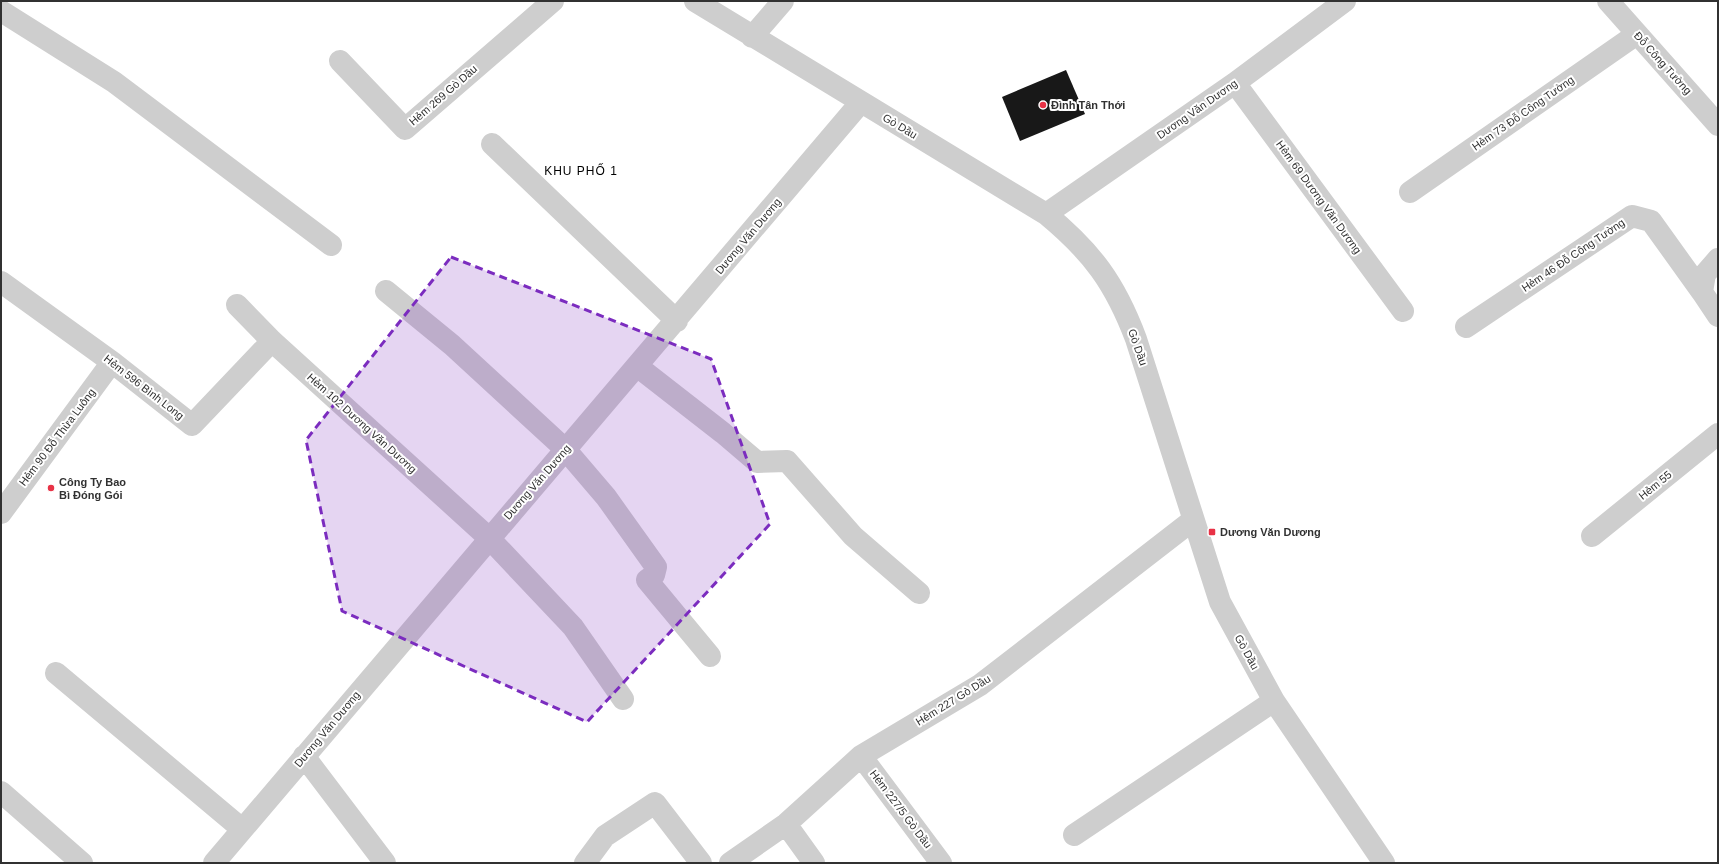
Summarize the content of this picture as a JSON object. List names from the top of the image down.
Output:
{
  "streets": {
    "street": [
      "Đỗ Công Tường",
      "Hẻm 269 Gò Dầu",
      "Dương Văn Dương",
      "Hẻm 73 Đỗ Công Tường",
      "Gò Dầu",
      "Hẻm 69 Dương Văn Dương",
      "Hẻm 46 Đỗ Công Tường",
      "Hẻm 596 Bình Long",
      "Hẻm 102 Dương Văn Dương",
      "Hẻm 90 Đỗ Thừa Luông",
      "Hẻm 55",
      "Hẻm 227 Gò Dầu",
      "Hẻm 227/5 Gò Dầu"
    ]
  },
  "crossings": [
    ["Đỗ Công Tường", "Hẻm 73 Đỗ Công Tường"],
    ["Dương Văn Dương", "Gò Dầu"],
    ["Dương Văn Dương", "Hẻm 69 Dương Văn Dương"],
    ["Dương Văn Dương", "Hẻm 102 Dương Văn Dương"],
    ["Gò Dầu", "Hẻm 227 Gò Dầu"],
    ["Hẻm 596 Bình Long", "Hẻm 102 Dương Văn Dương"],
    ["Hẻm 596 Bình Long", "Hẻm 90 Đỗ Thừa Luông"],
    ["Hẻm 227 Gò Dầu", "Hẻm 227/5 Gò Dầu"]
  ],
  "districts": ["KHU PHỐ 1"],
  "places": {
    "other": ["Đình Tân Thới", "Công Ty Bao Bì Đóng Gói"],
    "transit": ["Dương Văn Dương"]
  }
}
